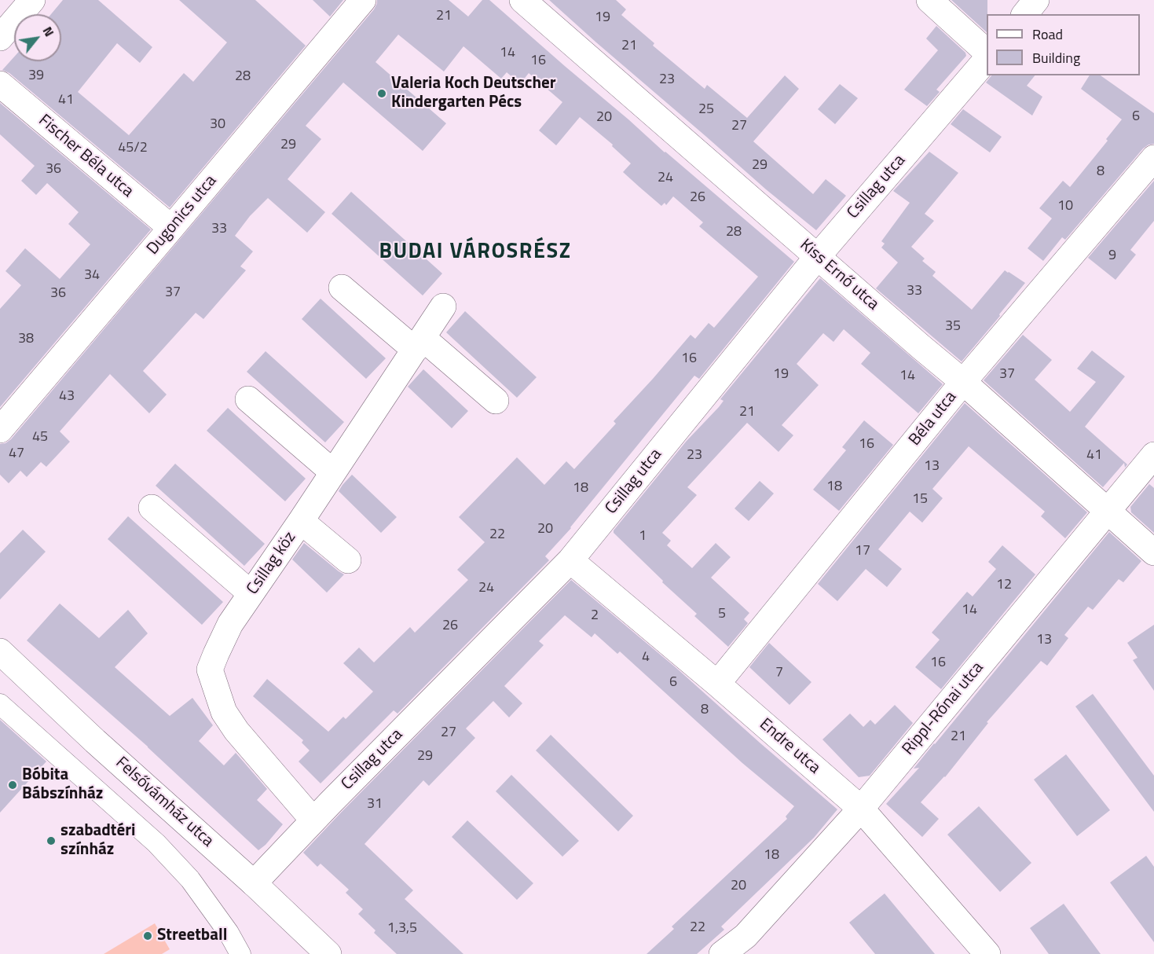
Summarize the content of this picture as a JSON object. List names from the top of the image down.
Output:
{
  "streets": {
    "street": [
      "Fischer Béla utca",
      "Csillag utca",
      "Dugonics utca",
      "Kiss Ernő utca",
      "Béla utca",
      "Csillag köz",
      "Rippl-Rónai utca",
      "Endre utca",
      "Felsővámház utca"
    ]
  },
  "crossings": [
    ["Fischer Béla utca", "Dugonics utca"],
    ["Csillag utca", "Kiss Ernő utca"],
    ["Csillag utca", "Csillag köz"],
    ["Csillag utca", "Endre utca"],
    ["Csillag utca", "Felsővámház utca"],
    ["Kiss Ernő utca", "Béla utca"],
    ["Kiss Ernő utca", "Rippl-Rónai utca"],
    ["Béla utca", "Endre utca"],
    ["Rippl-Rónai utca", "Endre utca"]
  ],
  "districts": ["BUDAI VÁROSRÉSZ"],
  "places": [
    "Valeria Koch Deutscher Kindergarten Pécs",
    "Bóbita Bábszínház",
    "szabadtéri színház",
    "Streetball"
  ],
  "house_numbers": [
    "21",
    "19",
    "21",
    "14",
    "16",
    "39",
    "28",
    "23",
    "41",
    "25",
    "6",
    "20",
    "30",
    "27",
    "29",
    "45/2",
    "29",
    "36",
    "8",
    "24",
    "26",
    "10",
    "33",
    "28",
    "9",
    "34",
    "33",
    "37",
    "36",
    "35",
    "38",
    "16",
    "19",
    "37",
    "14",
    "43",
    "21",
    "45",
    "16",
    "47",
    "23",
    "41",
    "13",
    "18",
    "18",
    "15",
    "20",
    "22",
    "1",
    "17",
    "12",
    "24",
    "14",
    "5",
    "2",
    "26",
    "13",
    "4",
    "16",
    "7",
    "6",
    "8",
    "27",
    "21",
    "29",
    "31",
    "18",
    "20",
    "22",
    "1,3,5"
  ],
  "legend": ["Road", "Building"],
  "north": "top right"
}
